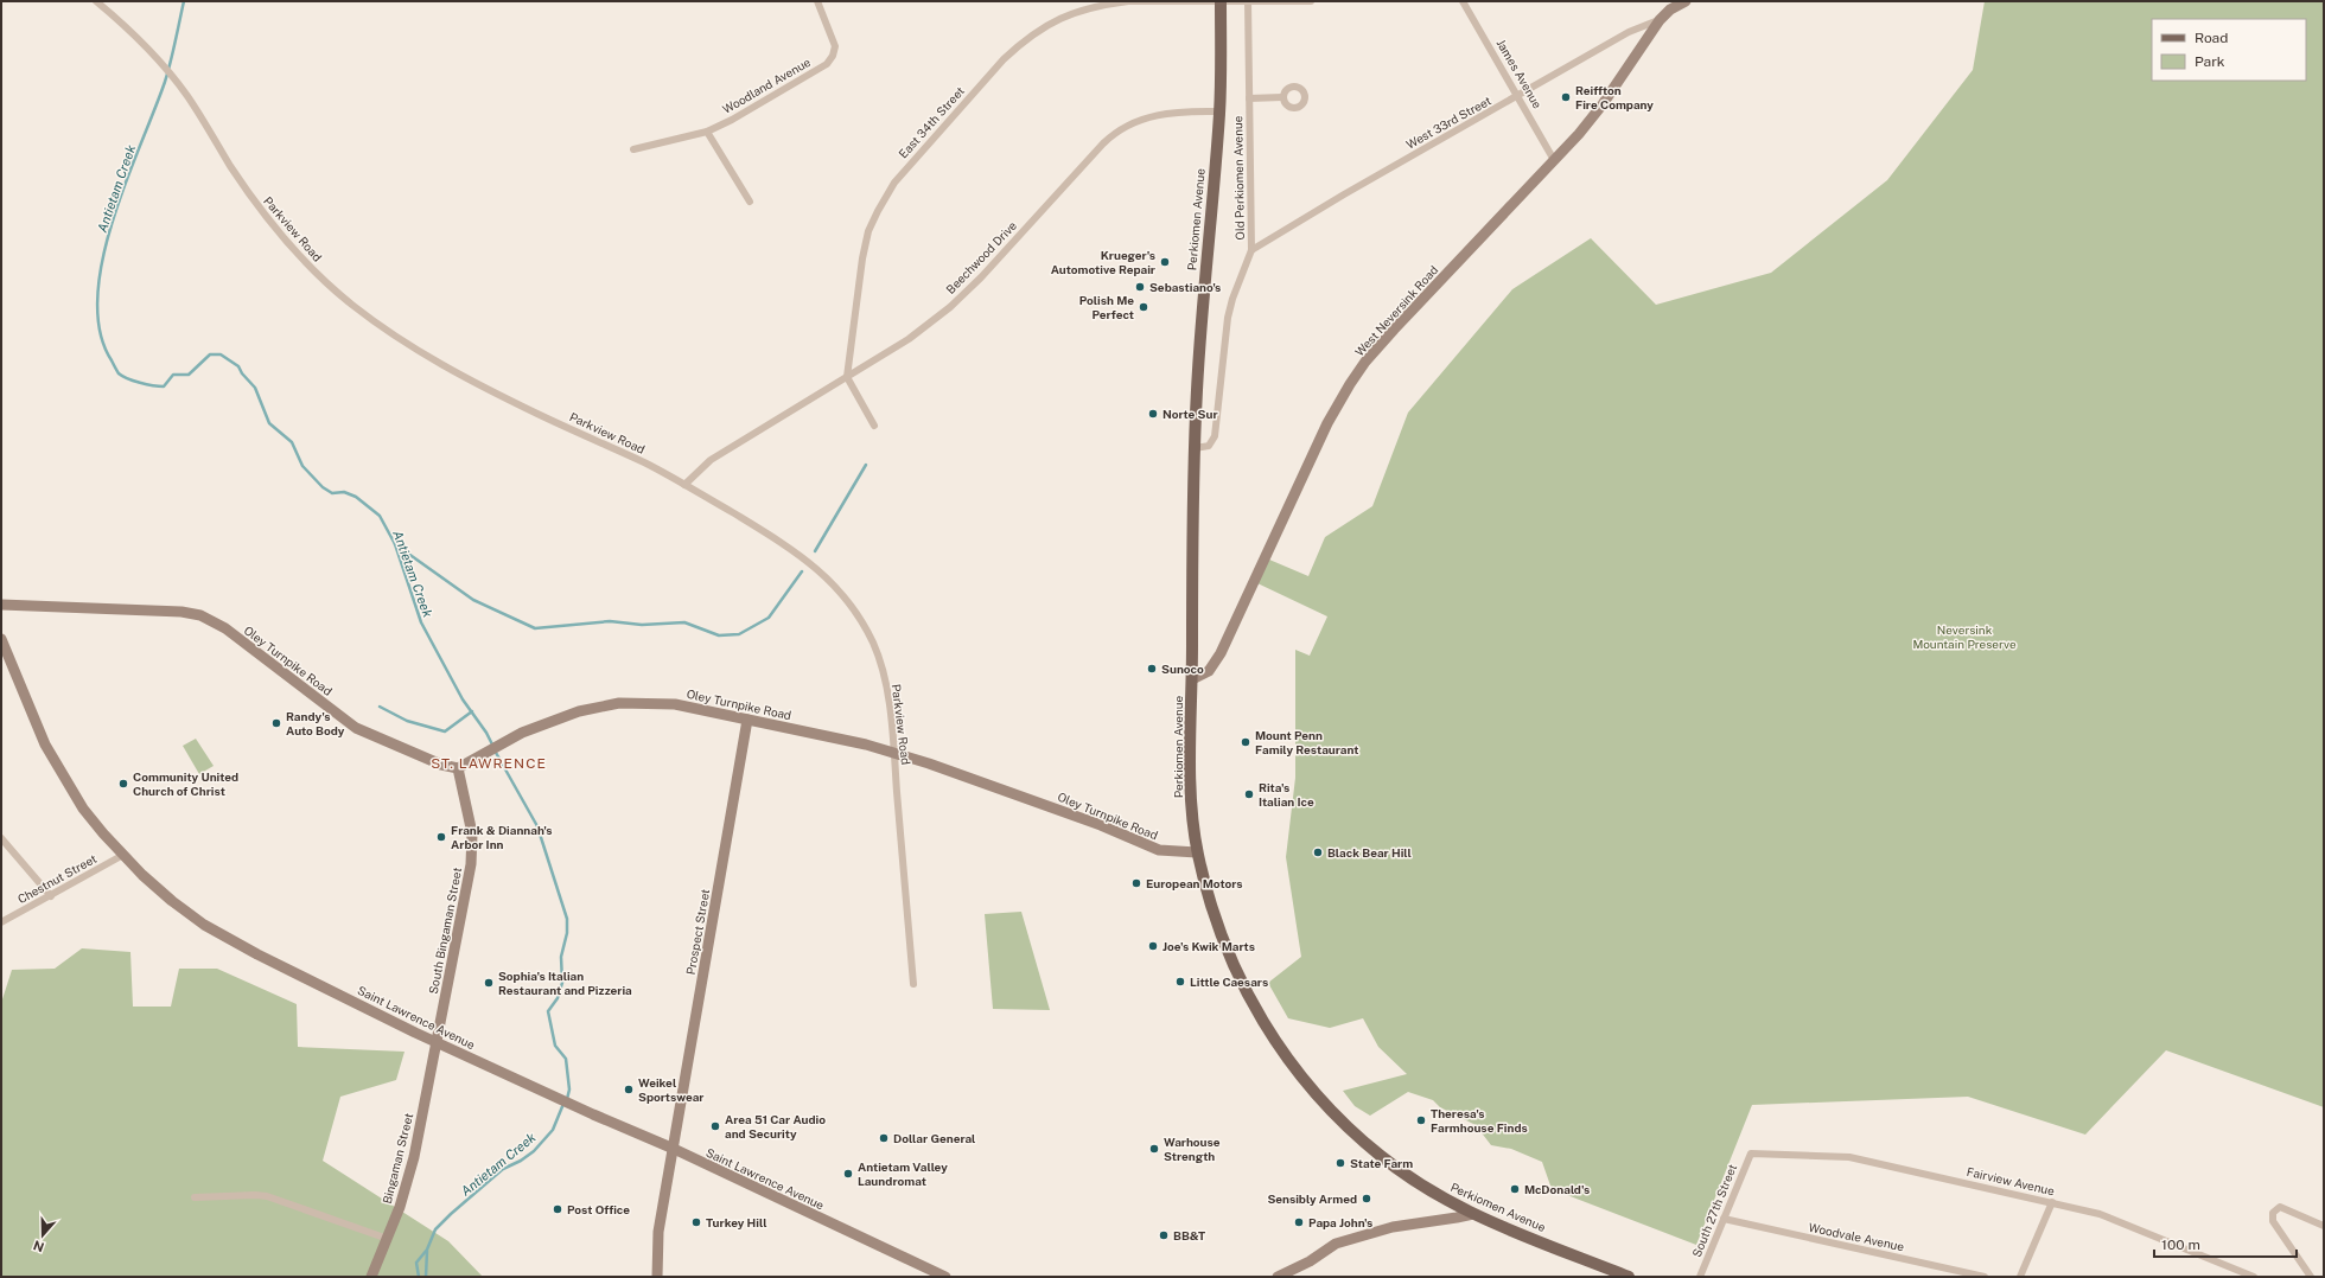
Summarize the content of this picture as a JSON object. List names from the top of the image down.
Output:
{
  "streets": {
    "main road": ["Perkiomen Avenue"],
    "street": [
      "James Avenue",
      "Woodland Avenue",
      "East 34th Street",
      "West 33rd Street",
      "Old Perkiomen Avenue",
      "Parkview Road",
      "Beechwood Drive",
      "West Neversink Road",
      "Oley Turnpike Road",
      "Chestnut Street",
      "South Bingaman Street",
      "Prospect Street",
      "Saint Lawrence Avenue",
      "Bingaman Street",
      "Fairview Avenue",
      "South 27th Street",
      "Woodvale Avenue"
    ]
  },
  "crossings": [
    ["James Avenue", "West 33rd Street"],
    ["James Avenue", "West Neversink Road"],
    ["East 34th Street", "Old Perkiomen Avenue"],
    ["East 34th Street", "Perkiomen Avenue"],
    ["East 34th Street", "Beechwood Drive"],
    ["West 33rd Street", "Old Perkiomen Avenue"],
    ["West 33rd Street", "West Neversink Road"],
    ["Old Perkiomen Avenue", "Perkiomen Avenue"],
    ["Perkiomen Avenue", "Beechwood Drive"],
    ["Perkiomen Avenue", "West Neversink Road"],
    ["Perkiomen Avenue", "Oley Turnpike Road"],
    ["Parkview Road", "Beechwood Drive"],
    ["Parkview Road", "Oley Turnpike Road"],
    ["Oley Turnpike Road", "South Bingaman Street"],
    ["Oley Turnpike Road", "Prospect Street"],
    ["Chestnut Street", "Saint Lawrence Avenue"],
    ["South Bingaman Street", "Saint Lawrence Avenue"],
    ["South Bingaman Street", "Bingaman Street"],
    ["Prospect Street", "Saint Lawrence Avenue"],
    ["Saint Lawrence Avenue", "Bingaman Street"],
    ["Fairview Avenue", "South 27th Street"],
    ["South 27th Street", "Woodvale Avenue"]
  ],
  "districts": ["ST. LAWRENCE"],
  "water": ["Antietam Creek"],
  "parks": ["Neversink Mountain Preserve"],
  "places": [
    "Reiffton Fire Company",
    "Krueger's Automotive Repair",
    "Sebastiano's",
    "Polish Me Perfect",
    "Norte Sur",
    "Sunoco",
    "Randy's Auto Body",
    "Mount Penn Family Restaurant",
    "Community United Church of Christ",
    "Rita's Italian Ice",
    "Frank & Diannah's Arbor Inn",
    "Black Bear Hill",
    "European Motors",
    "Joe's Kwik Marts",
    "Little Caesars",
    "Sophia's Italian Restaurant and Pizzeria",
    "Weikel Sportswear",
    "Theresa's Farmhouse Finds",
    "Area 51 Car Audio and Security",
    "Dollar General",
    "Warhouse Strength",
    "State Farm",
    "Antietam Valley Laundromat",
    "McDonald's",
    "Sensibly Armed",
    "Post Office",
    "Turkey Hill",
    "Papa John's",
    "BB&T"
  ],
  "legend": ["Road", "Park"],
  "scale_bar": "100 m",
  "north": "bottom"
}
